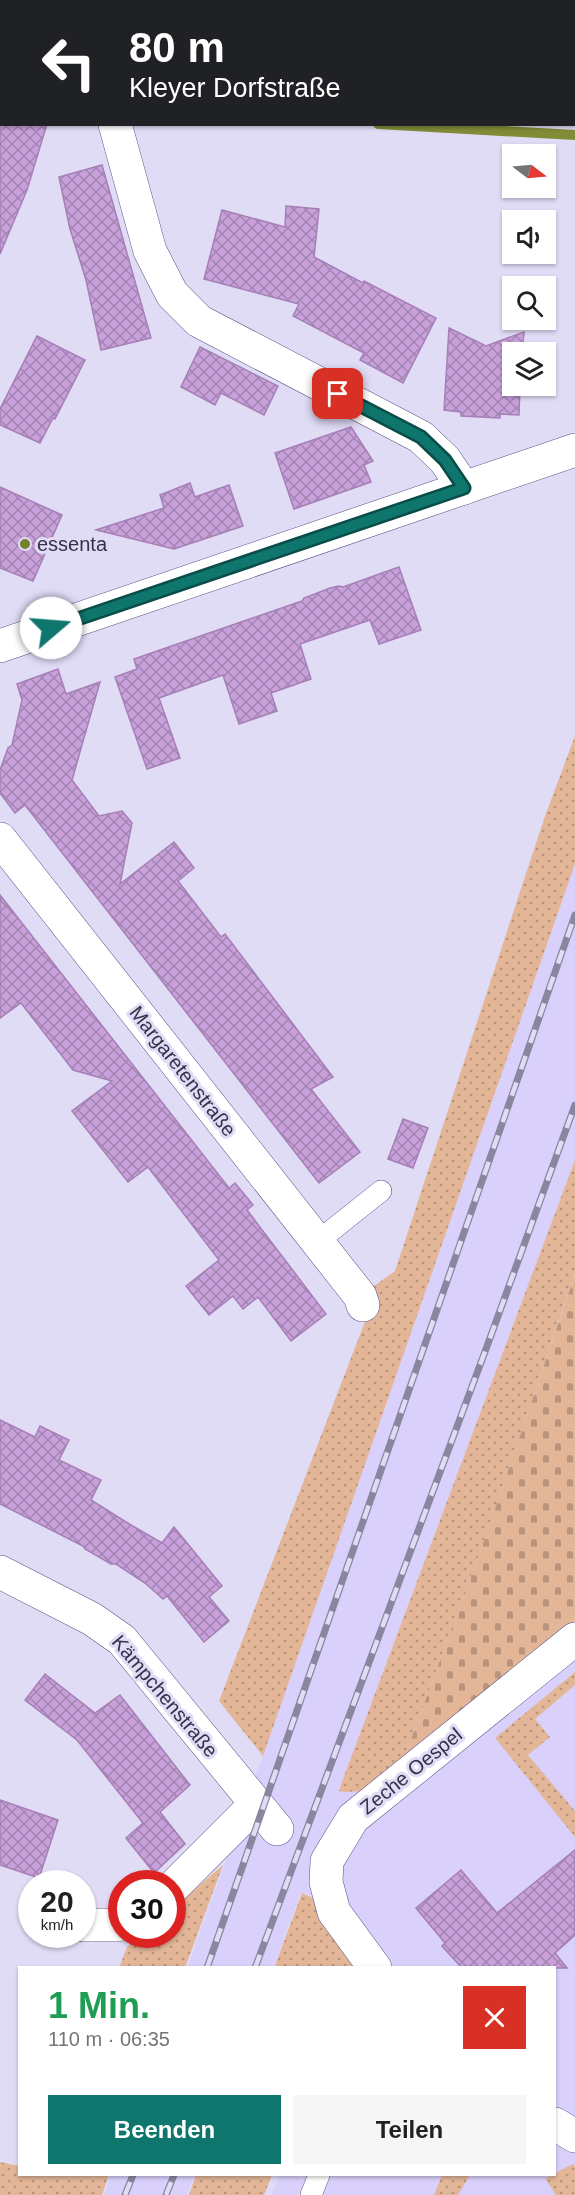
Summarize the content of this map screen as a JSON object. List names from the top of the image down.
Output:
{
  "streets": {
    "street": ["Margaretenstraße", "Kämpchenstraße", "Zeche Oespel"]
  },
  "places": ["essenta"],
  "north": "right",
  "page": {
    "turn": ["80 m", "Kleyer Dorfstraße"],
    "speed": "20 km/h",
    "limit": "30",
    "heading": ["1 Min.", "110 m · 06:35"],
    "buttons": ["Beenden", "Teilen"]
  }
}
